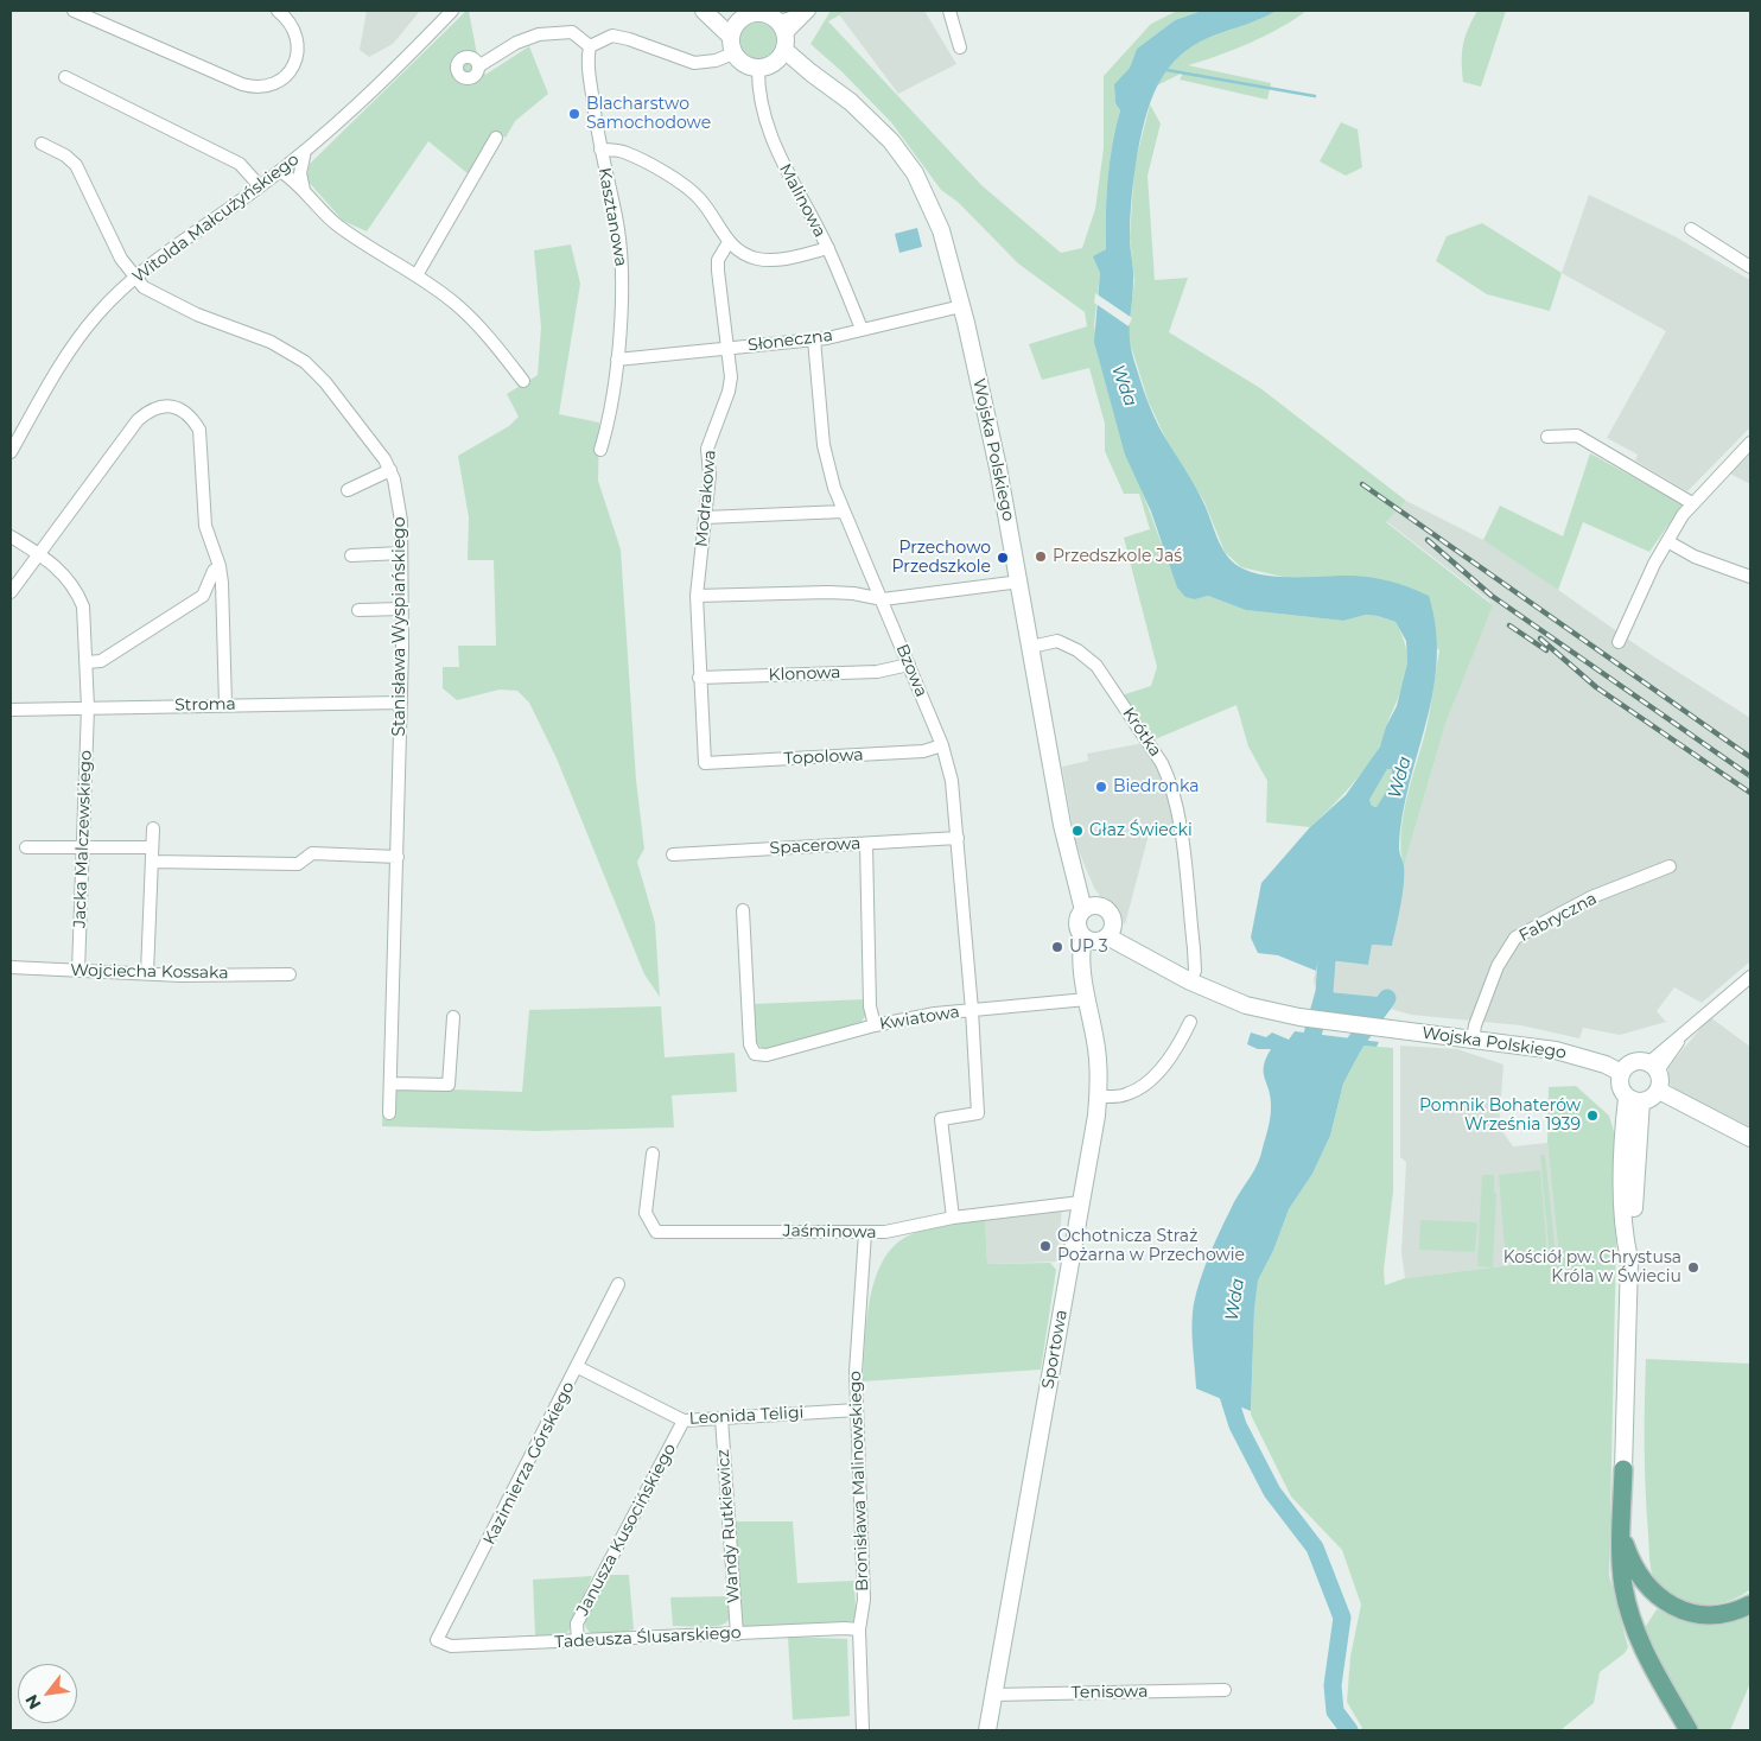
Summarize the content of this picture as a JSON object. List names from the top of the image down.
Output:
{
  "streets": {
    "street": [
      "Malinowa",
      "Kasztanowa",
      "Witolda Małcużyńskiego",
      "Słoneczna",
      "Wojska Polskiego",
      "Modrakowa",
      "Stanisława Wyspiańskiego",
      "Bzowa",
      "Klonowa",
      "Stroma",
      "Krótka",
      "Topolowa",
      "Jacka Malczewskiego",
      "Spacerowa",
      "Fabryczna",
      "Wojciecha Kossaka",
      "Kwiatowa",
      "Jaśminowa",
      "Sportowa",
      "Leonida Teligi",
      "Kazimierza Górskiego",
      "Bronisława Malinowskiego",
      "Wandy Rutkiewicz",
      "Janusza Kusocińskiego",
      "Tadeusza Ślusarskiego",
      "Tenisowa"
    ]
  },
  "crossings": [
    ["Malinowa", "Słoneczna"],
    ["Kasztanowa", "Słoneczna"],
    ["Witolda Małcużyńskiego", "Stanisława Wyspiańskiego"],
    ["Słoneczna", "Wojska Polskiego"],
    ["Słoneczna", "Modrakowa"],
    ["Słoneczna", "Bzowa"],
    ["Wojska Polskiego", "Krótka"],
    ["Wojska Polskiego", "Fabryczna"],
    ["Wojska Polskiego", "Sportowa"],
    ["Modrakowa", "Klonowa"],
    ["Modrakowa", "Topolowa"],
    ["Stanisława Wyspiańskiego", "Stroma"],
    ["Bzowa", "Klonowa"],
    ["Bzowa", "Topolowa"],
    ["Bzowa", "Spacerowa"],
    ["Bzowa", "Kwiatowa"],
    ["Bzowa", "Jaśminowa"],
    ["Stroma", "Jacka Malczewskiego"],
    ["Jacka Malczewskiego", "Wojciecha Kossaka"],
    ["Kwiatowa", "Sportowa"],
    ["Jaśminowa", "Sportowa"],
    ["Jaśminowa", "Bronisława Malinowskiego"],
    ["Sportowa", "Tenisowa"],
    ["Leonida Teligi", "Kazimierza Górskiego"],
    ["Leonida Teligi", "Bronisława Malinowskiego"],
    ["Leonida Teligi", "Wandy Rutkiewicz"],
    ["Leonida Teligi", "Janusza Kusocińskiego"],
    ["Kazimierza Górskiego", "Tadeusza Ślusarskiego"],
    ["Bronisława Malinowskiego", "Tadeusza Ślusarskiego"],
    ["Wandy Rutkiewicz", "Tadeusza Ślusarskiego"],
    ["Janusza Kusocińskiego", "Tadeusza Ślusarskiego"]
  ],
  "water": ["Wda"],
  "places": [
    "Blacharstwo Samochodowe",
    "Przedszkole Jaś",
    "Przechowo Przedszkole",
    "Biedronka",
    "Głaz Świecki",
    "UP 3",
    "Pomnik Bohaterów Września 1939",
    "Ochotnicza Straż Pożarna w Przechowie",
    "Kościół pw. Chrystusa Króla w Świeciu"
  ],
  "north": "bottom left"
}
